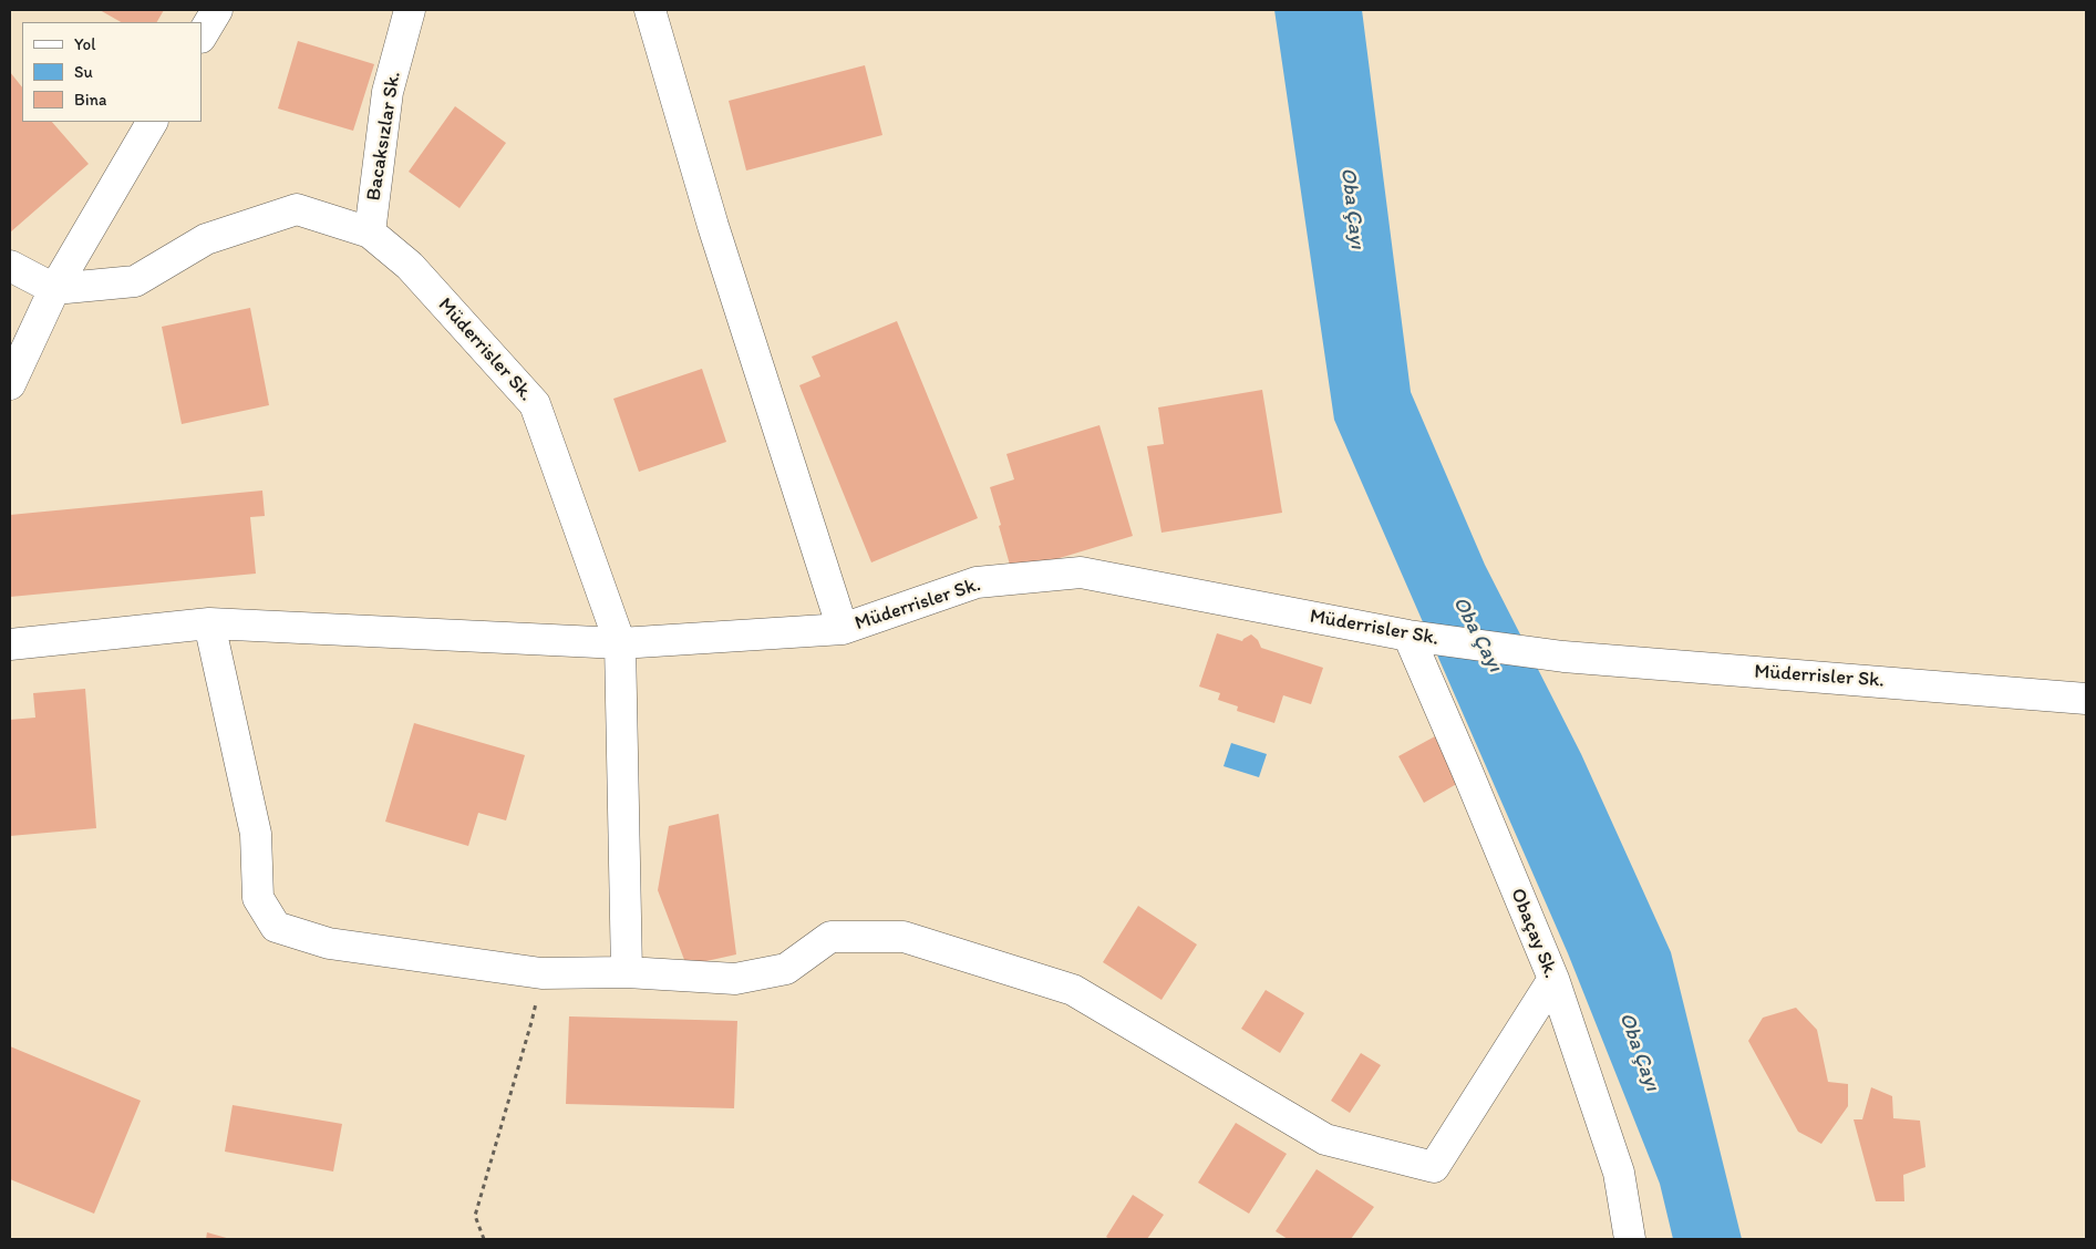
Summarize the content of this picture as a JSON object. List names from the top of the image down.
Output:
{
  "streets": {
    "street": ["Bacaksızlar Sk.", "Müderrisler Sk.", "Obaçay Sk."]
  },
  "crossings": [
    ["Bacaksızlar Sk.", "Müderrisler Sk."],
    ["Müderrisler Sk.", "Obaçay Sk."]
  ],
  "water": ["Oba Çayı"],
  "legend": ["Yol", "Su", "Bina"]
}
